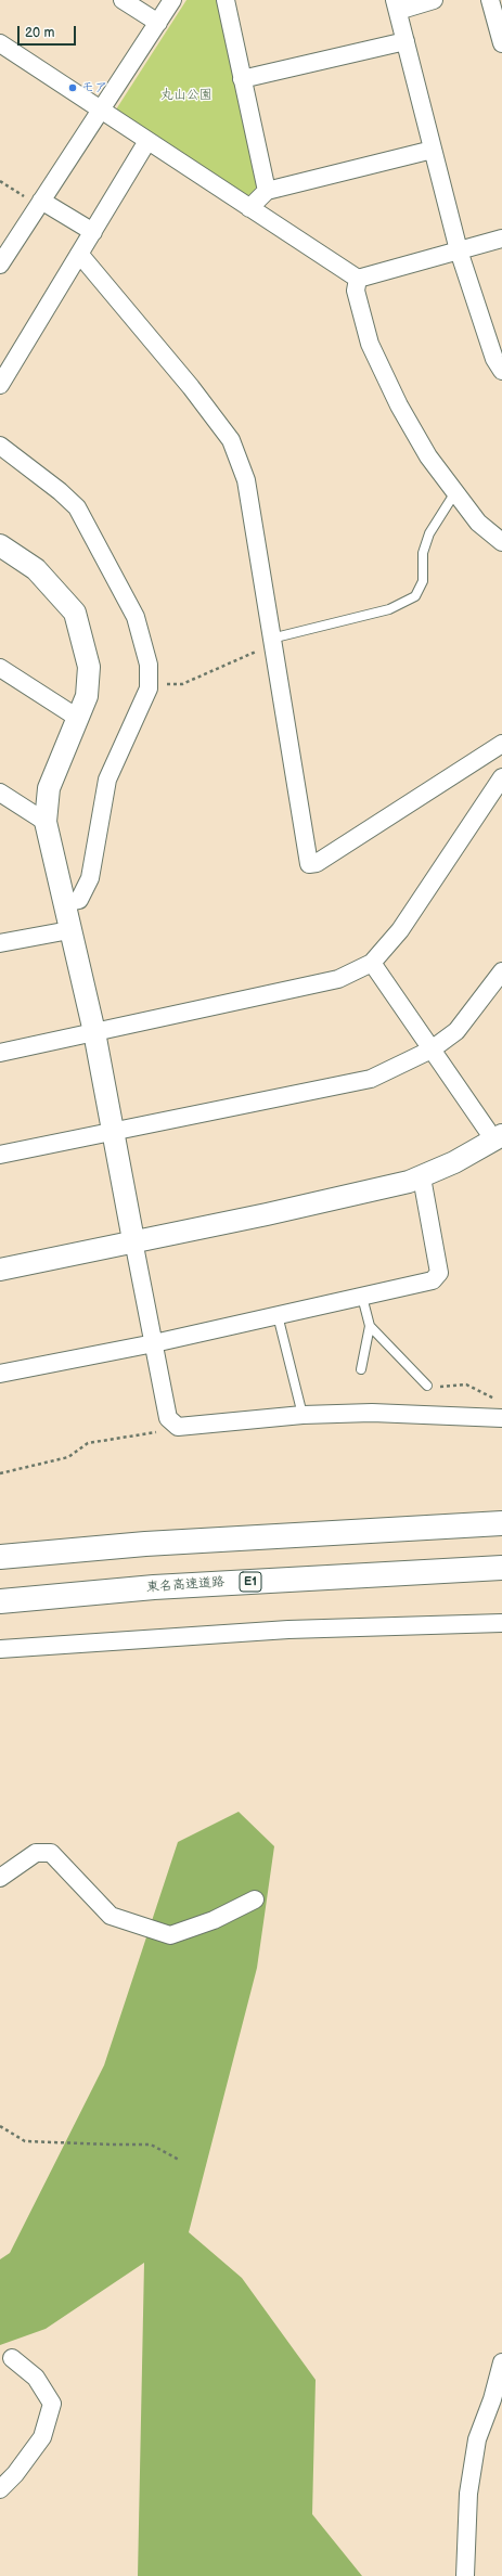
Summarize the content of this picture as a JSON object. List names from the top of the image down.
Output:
{
  "streets": {
    "highway": ["E1", "東名高速道路"]
  },
  "parks": ["丸山公園"],
  "places": ["モア"],
  "scale_bar": "20 m"
}
